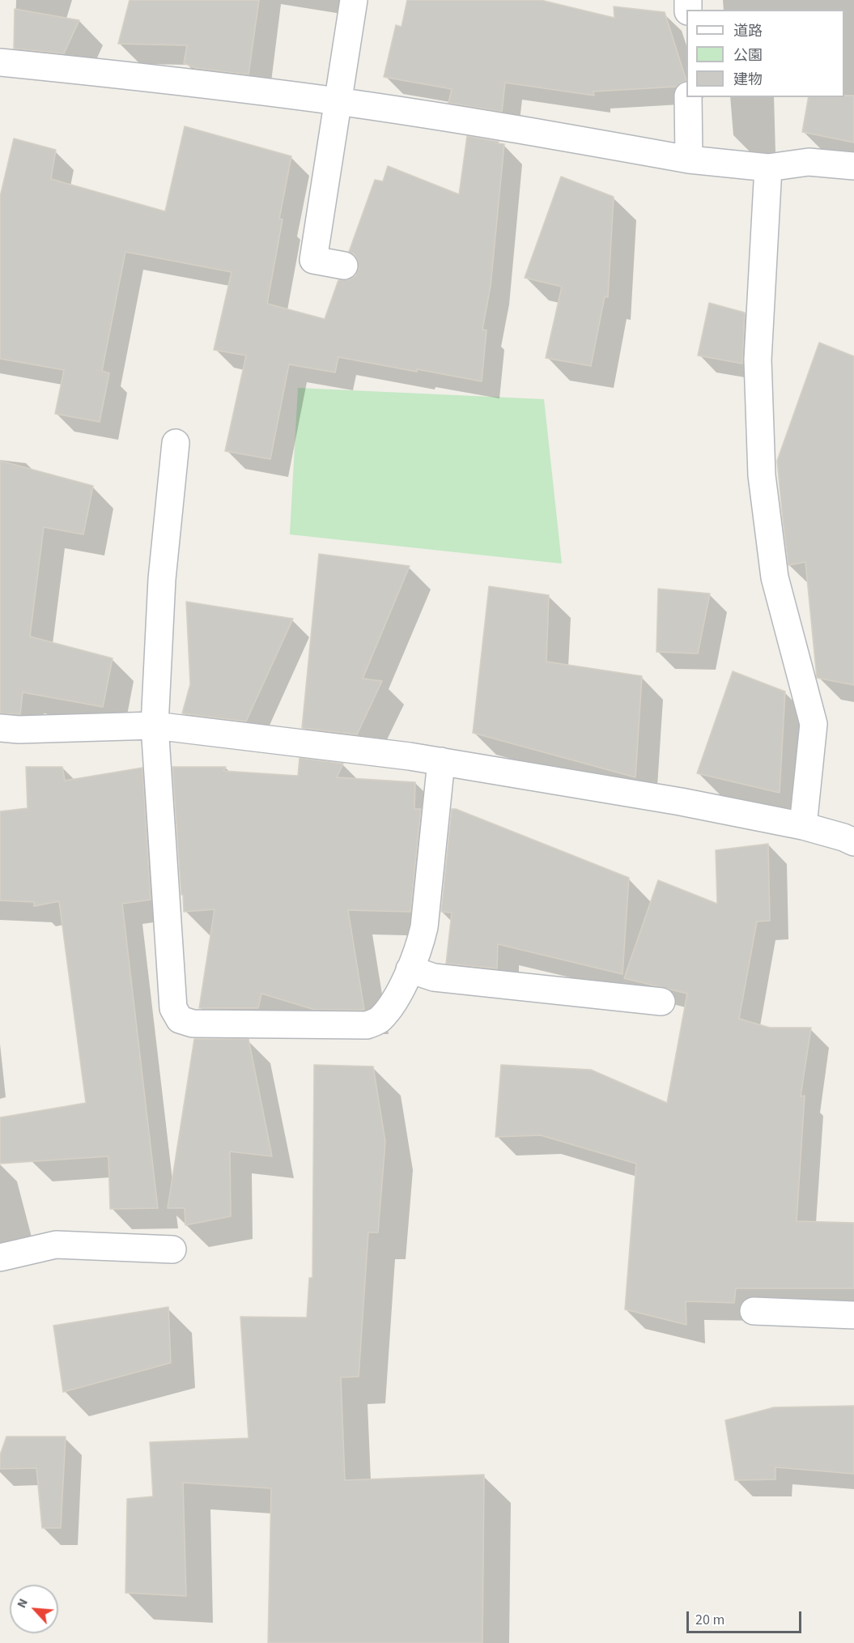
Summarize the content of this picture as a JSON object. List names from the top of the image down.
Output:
{
  "legend": ["道路", "公園", "建物"],
  "scale_bar": "20 m",
  "north": "top left"
}
